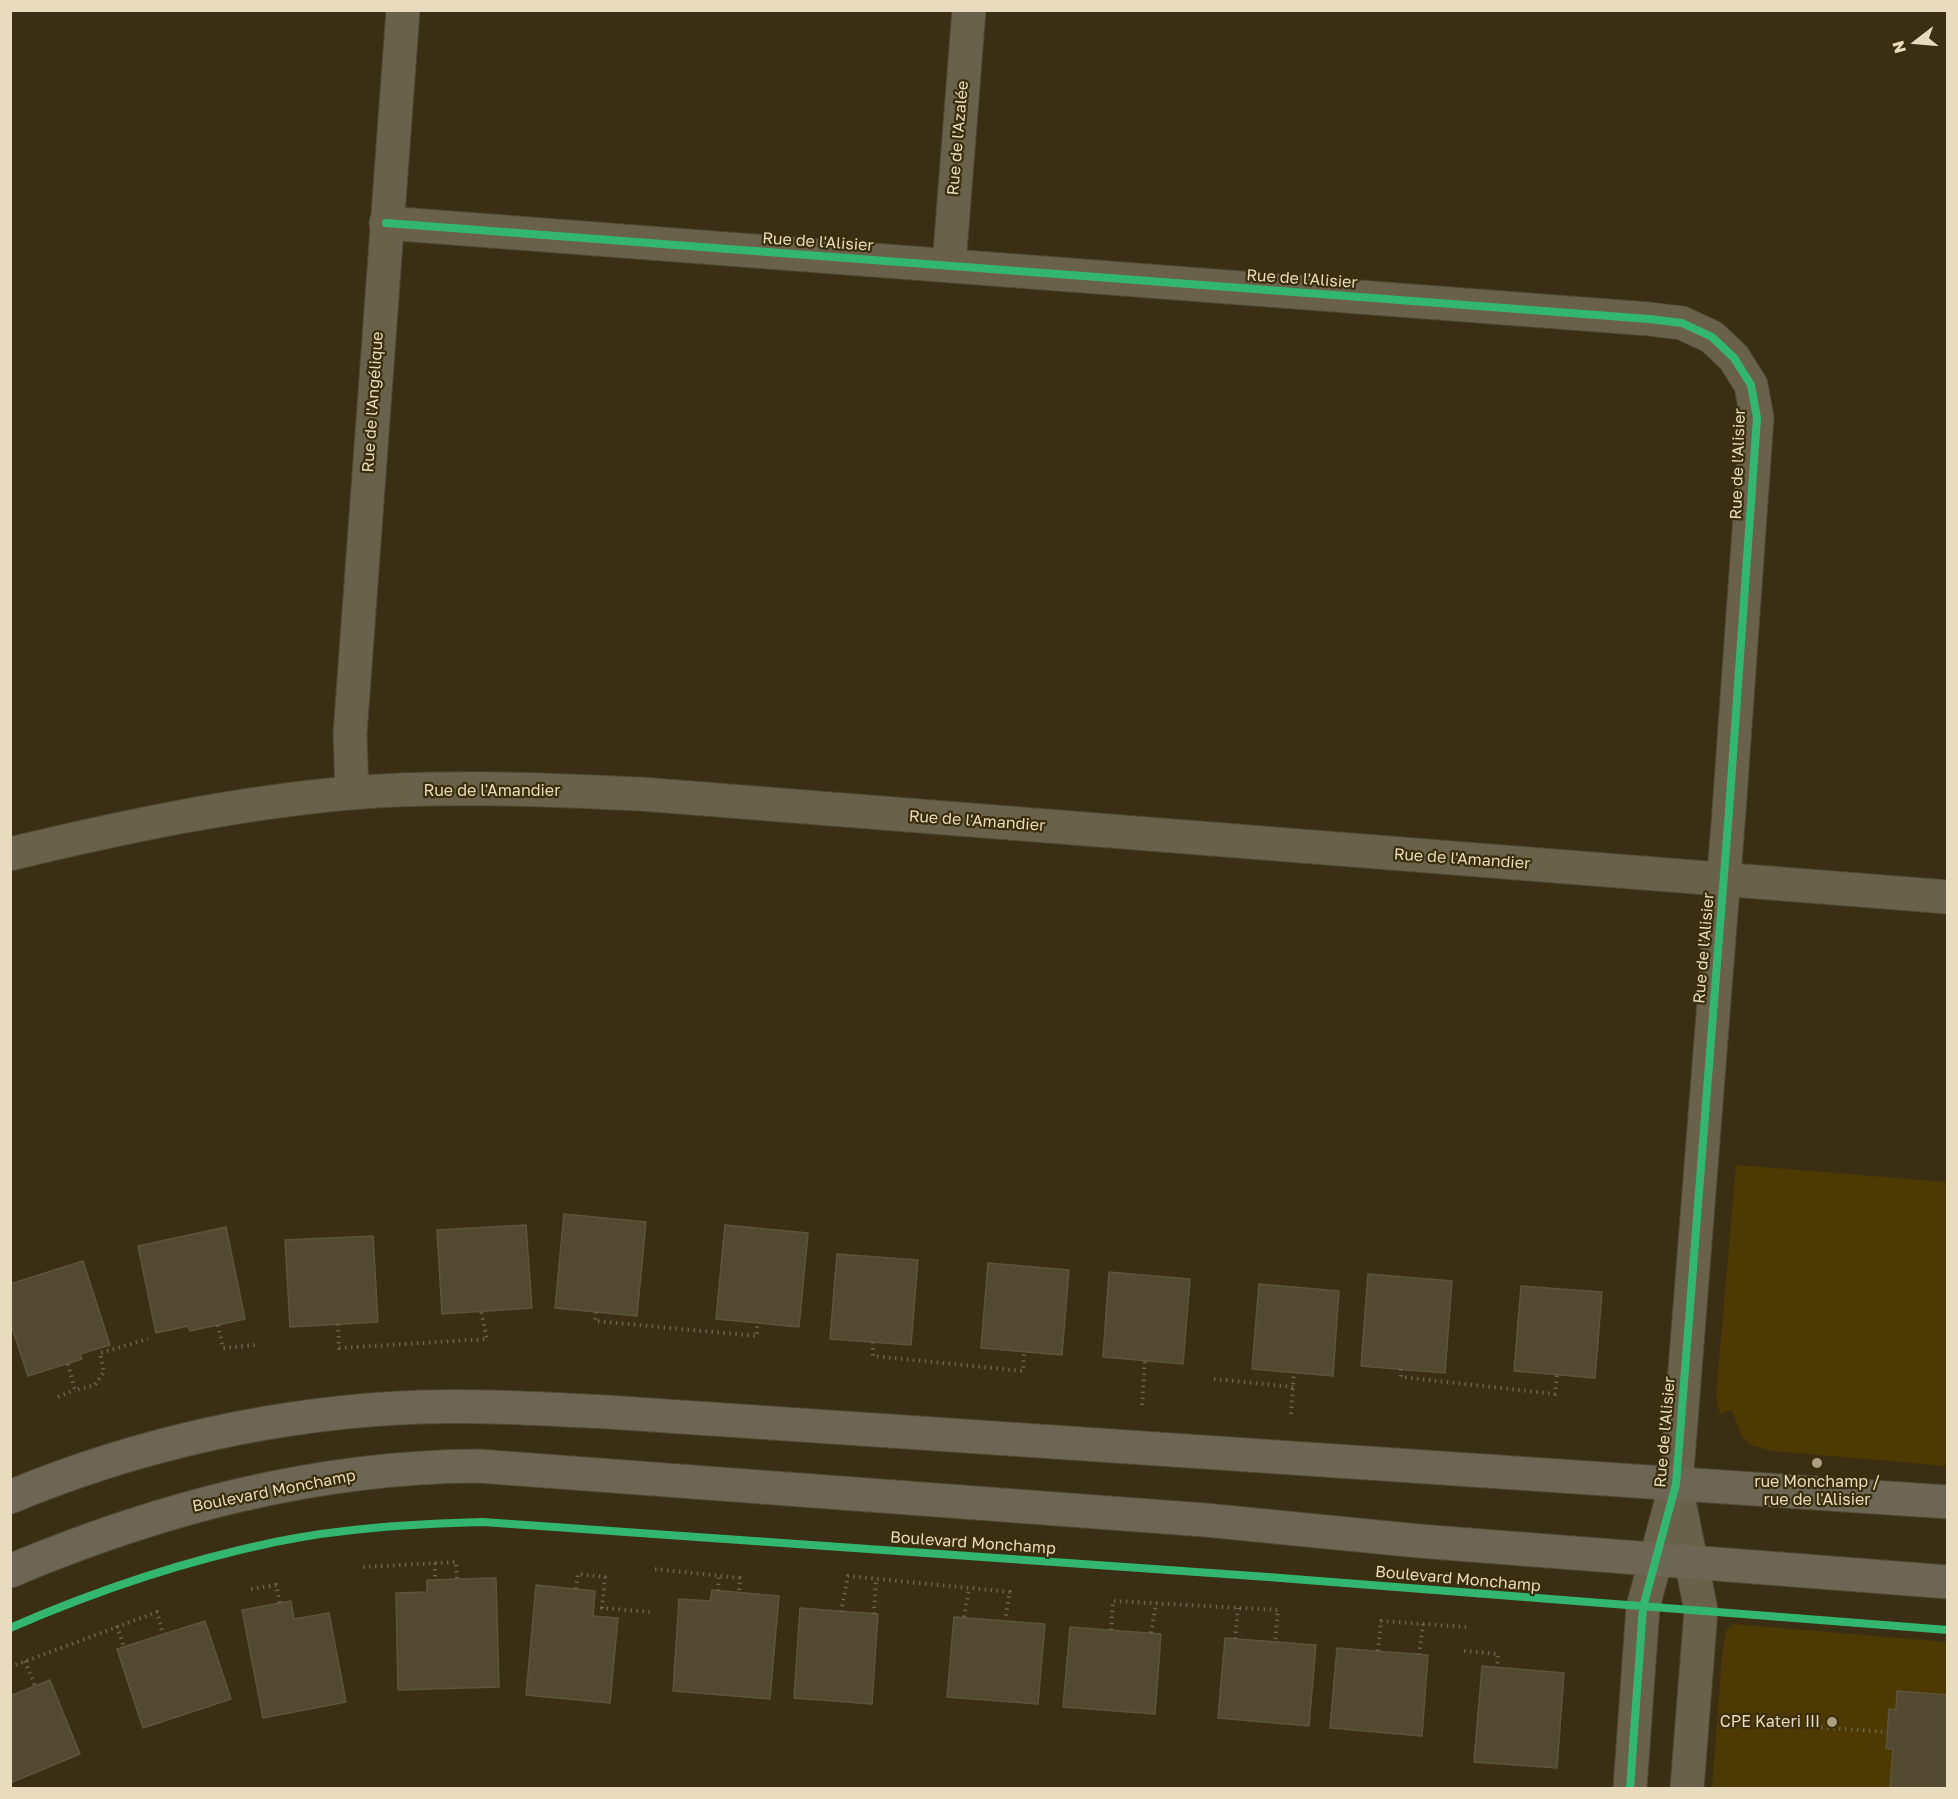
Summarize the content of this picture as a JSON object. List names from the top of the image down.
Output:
{
  "streets": {
    "street": [
      "Rue de l'Azalée",
      "Rue de l'Alisier",
      "Rue de l'Angélique",
      "Rue de l'Amandier",
      "Boulevard Monchamp"
    ]
  },
  "crossings": [
    ["Rue de l'Azalée", "Rue de l'Alisier"],
    ["Rue de l'Alisier", "Rue de l'Angélique"],
    ["Rue de l'Alisier", "Rue de l'Amandier"],
    ["Rue de l'Alisier", "Boulevard Monchamp"],
    ["Rue de l'Angélique", "Rue de l'Amandier"]
  ],
  "places": ["rue Monchamp / rue de l'Alisier", "CPE Kateri III"],
  "north": "left"
}
